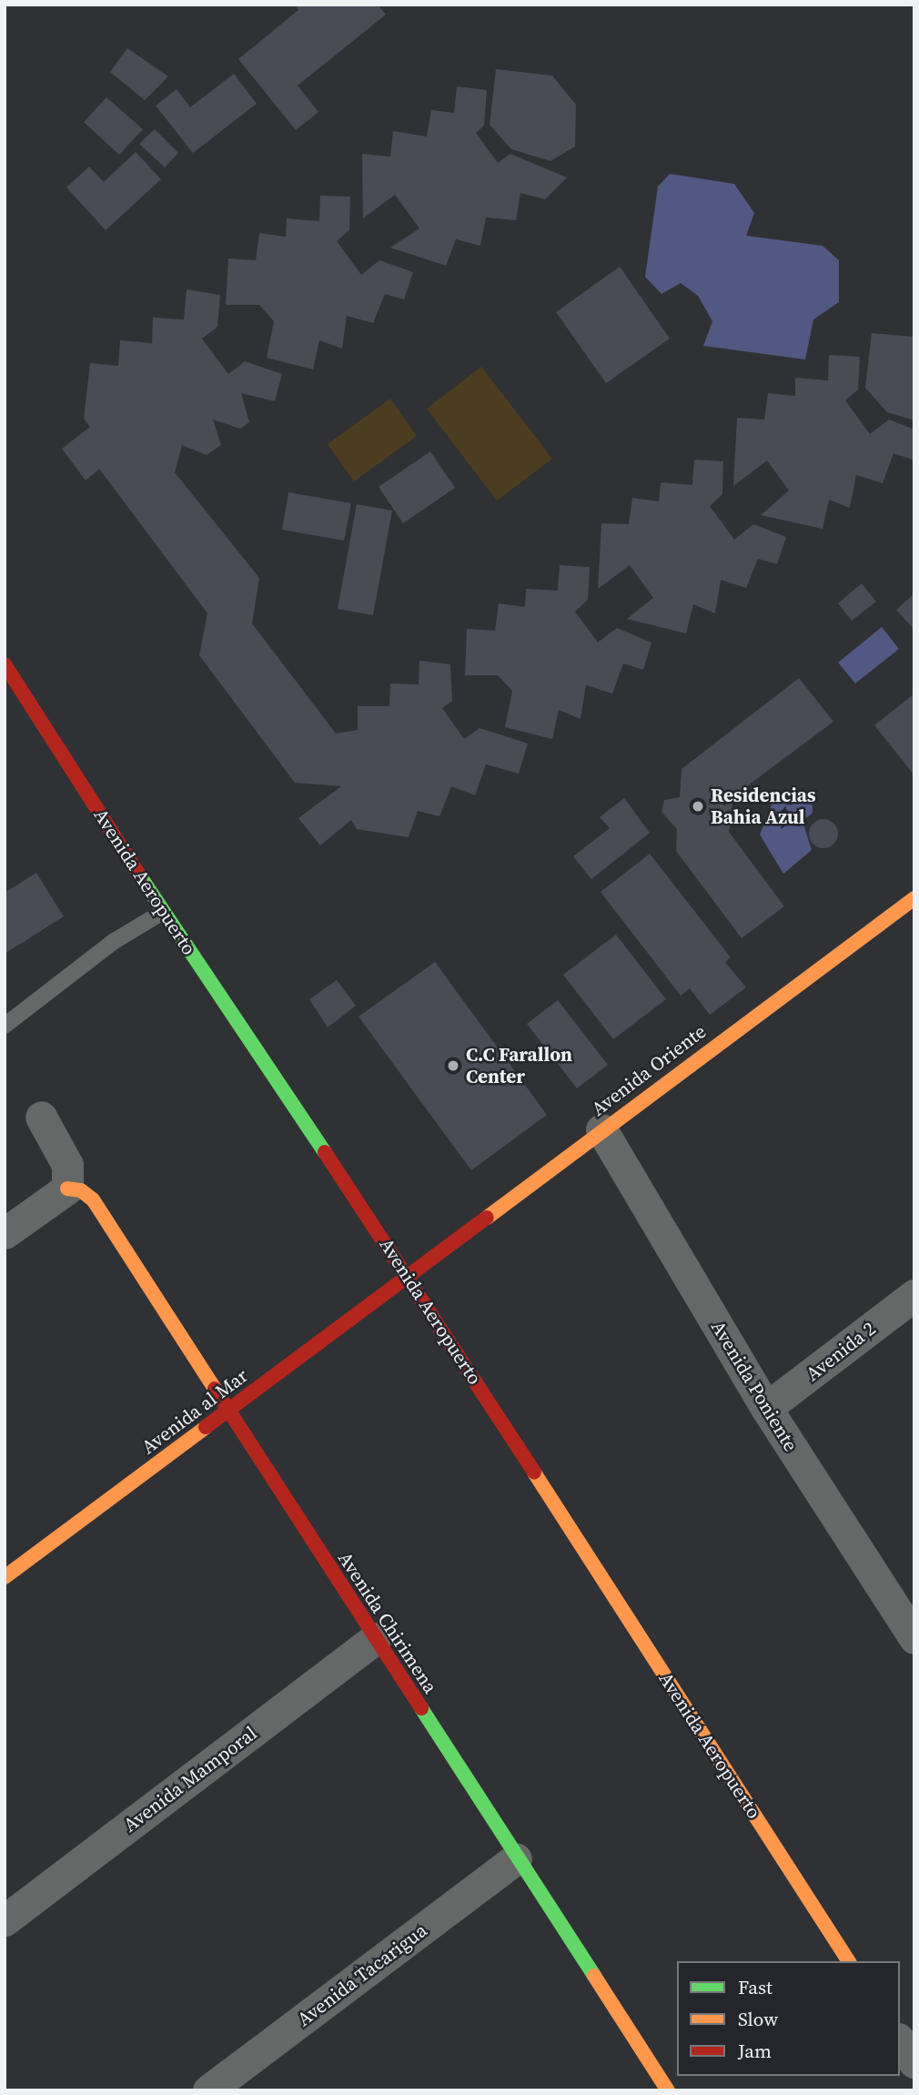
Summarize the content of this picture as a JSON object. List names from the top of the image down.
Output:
{
  "streets": {
    "street": [
      "Avenida Aeropuerto",
      "Avenida Oriente",
      "Avenida 2",
      "Avenida Poniente",
      "Avenida al Mar",
      "Avenida Chirimena",
      "Avenida Mamporal",
      "Avenida Tacarigua"
    ]
  },
  "crossings": [
    ["Avenida Aeropuerto", "Avenida Oriente"],
    ["Avenida Aeropuerto", "Avenida al Mar"],
    ["Avenida Oriente", "Avenida Poniente"],
    ["Avenida Oriente", "Avenida al Mar"],
    ["Avenida 2", "Avenida Poniente"],
    ["Avenida al Mar", "Avenida Chirimena"],
    ["Avenida Chirimena", "Avenida Mamporal"],
    ["Avenida Chirimena", "Avenida Tacarigua"]
  ],
  "places": ["Residencias Bahia Azul", "C.C Farallon Center"],
  "legend": ["Fast", "Slow", "Jam"]
}
